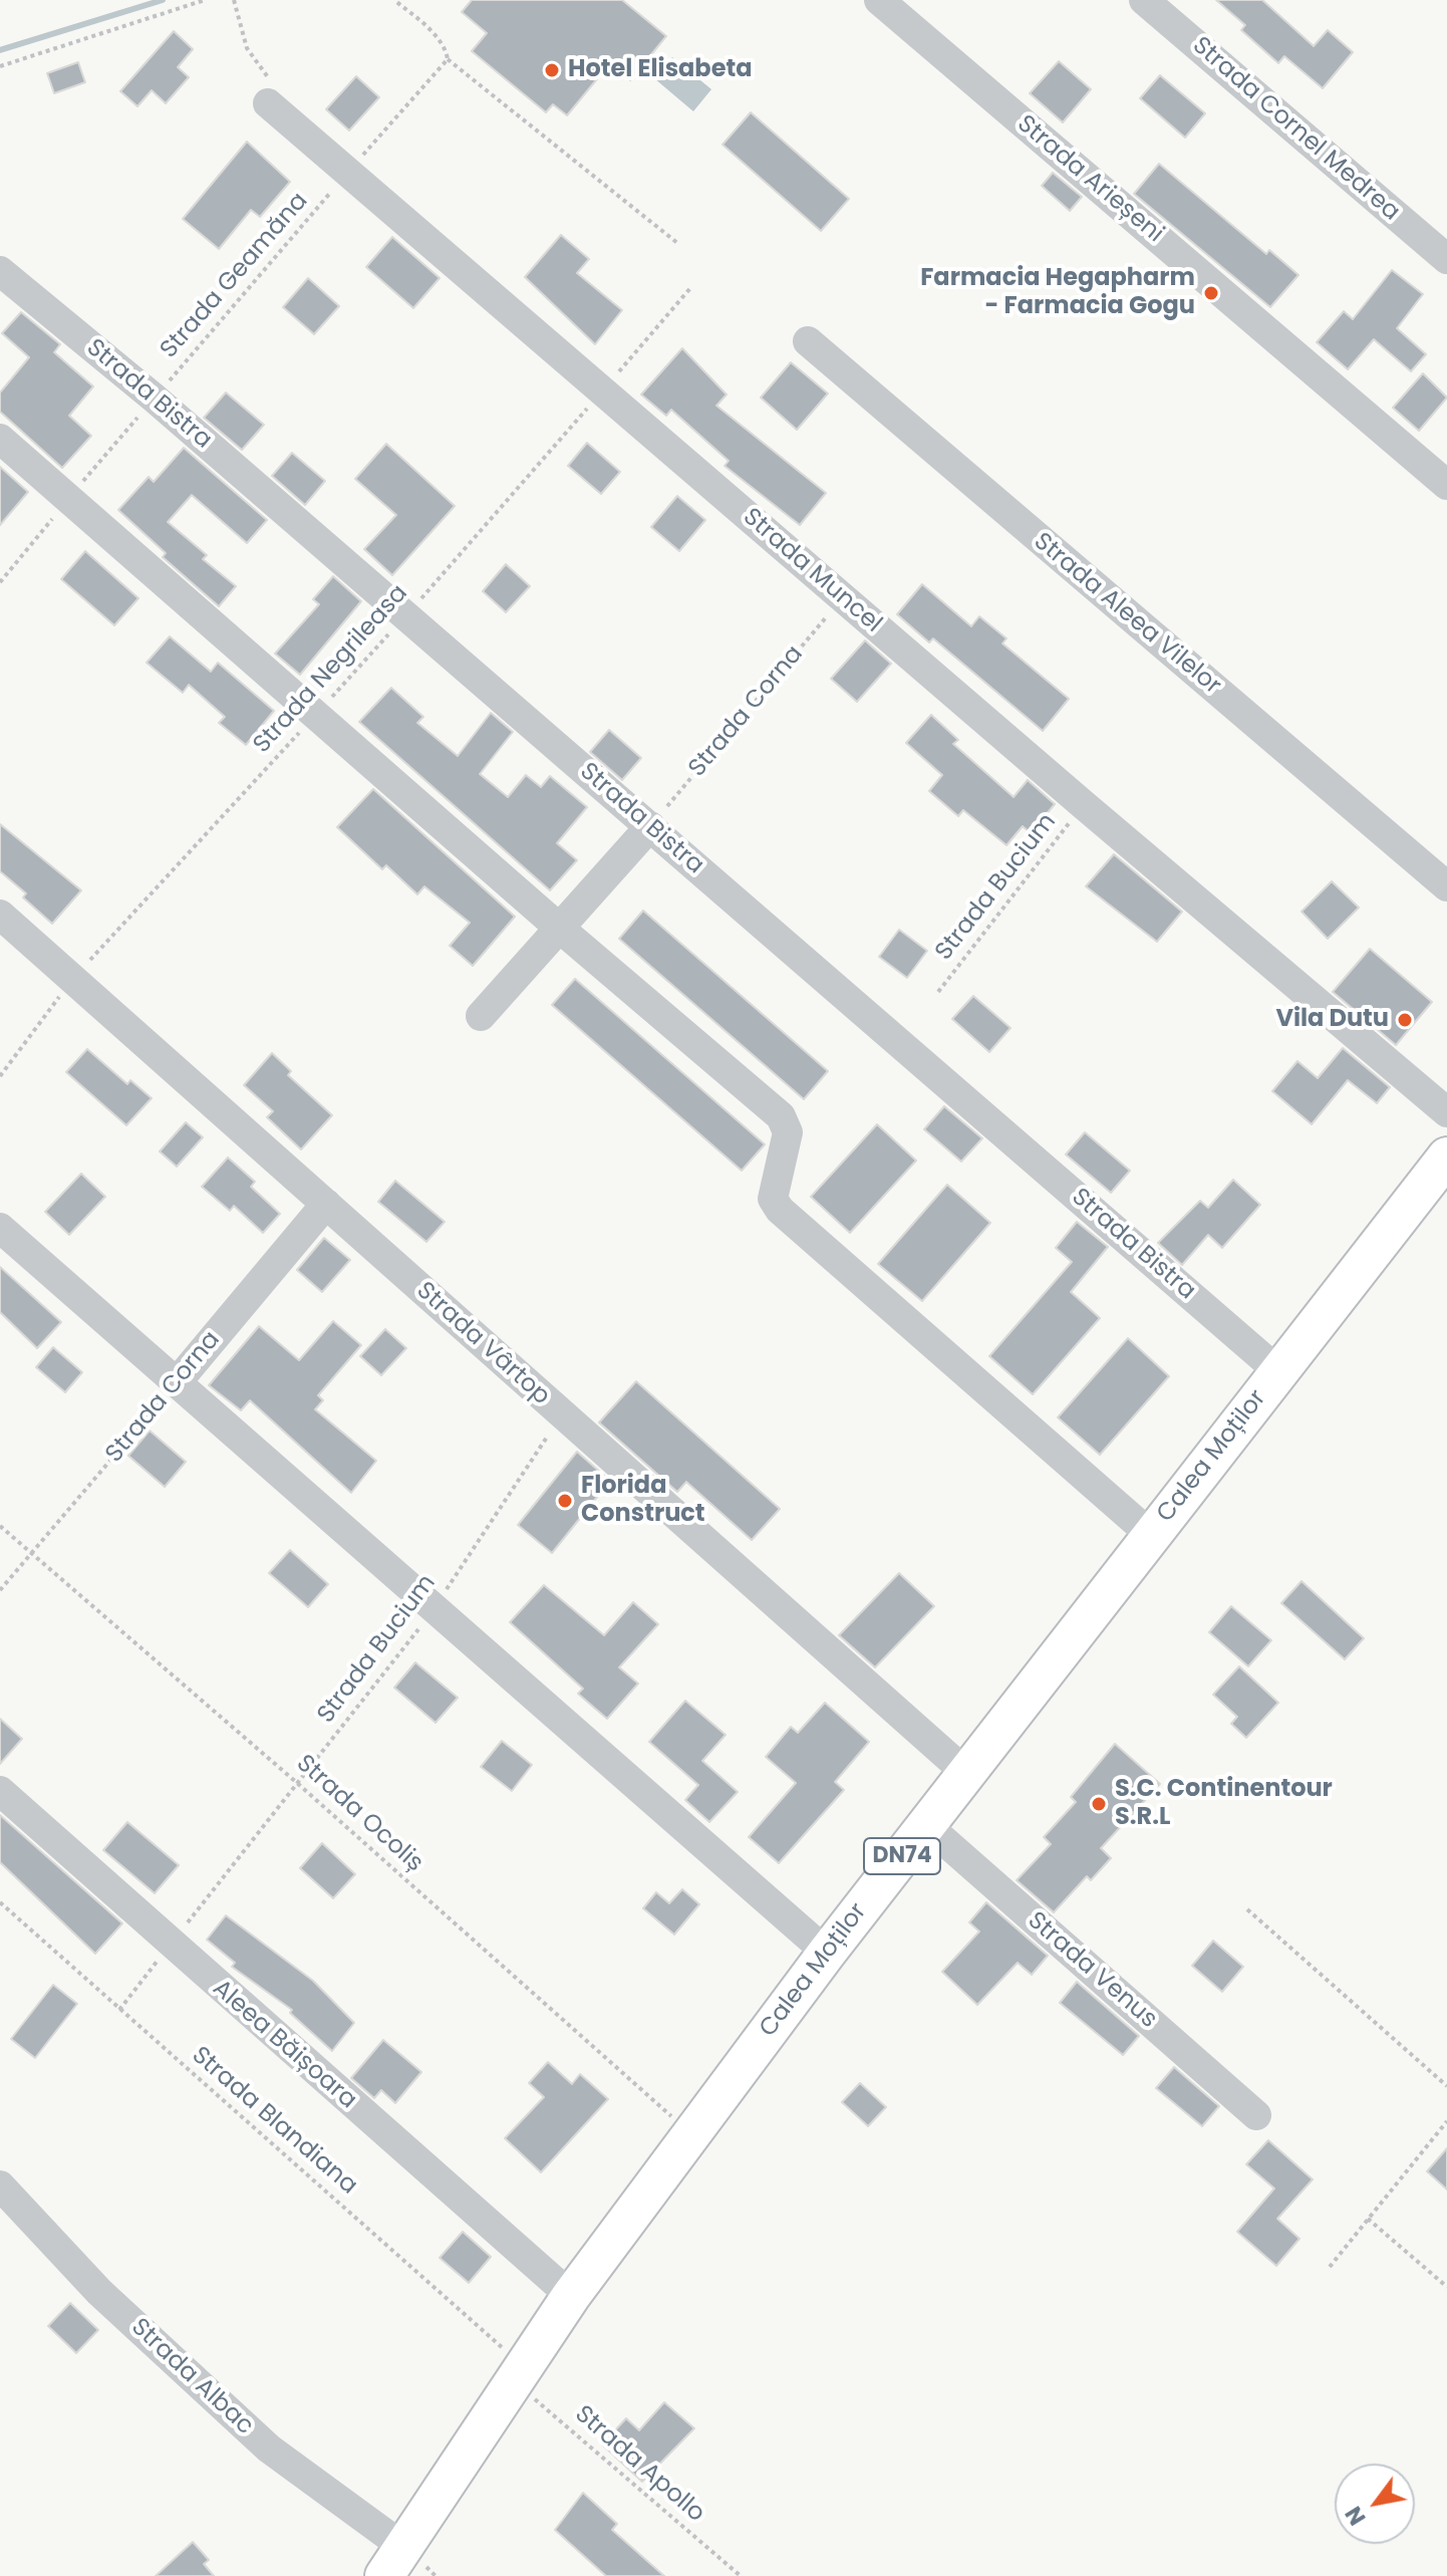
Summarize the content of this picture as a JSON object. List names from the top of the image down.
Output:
{
  "streets": {
    "main road": ["Calea Moților", "DN74"],
    "street": [
      "Strada Cornel Medrea",
      "Strada Arieșeni",
      "Strada Bistra",
      "Strada Muncel",
      "Strada Aleea Vilelor",
      "Strada Corna",
      "Strada Vârtop",
      "Strada Venus",
      "Aleea Băișoara",
      "Strada Albac"
    ],
    "path": [
      "Strada Geamăna",
      "Strada Negrileasa",
      "Strada Bucium",
      "Strada Ocoliș",
      "Strada Blandiana",
      "Strada Apollo"
    ]
  },
  "crossings": [
    ["Strada Geamăna", "Strada Bistra"],
    ["Strada Geamăna", "Strada Muncel"],
    ["Strada Bistra", "Strada Negrileasa"],
    ["Strada Bistra", "Strada Corna"],
    ["Strada Bistra", "Calea Moților"],
    ["Strada Muncel", "Strada Negrileasa"],
    ["Strada Muncel", "Strada Corna"],
    ["Strada Muncel", "Strada Bucium"],
    ["Strada Negrileasa", "Strada Vârtop"],
    ["Strada Corna", "Strada Vârtop"],
    ["Strada Corna", "Strada Ocoliș"],
    ["Strada Bucium", "Strada Vârtop"],
    ["Strada Bucium", "Strada Ocoliș"],
    ["Strada Bucium", "Aleea Băișoara"],
    ["Strada Bucium", "Strada Blandiana"],
    ["Strada Vârtop", "Calea Moților"],
    ["Calea Moților", "Strada Ocoliș"],
    ["Calea Moților", "Strada Venus"],
    ["Calea Moților", "Aleea Băișoara"],
    ["Calea Moților", "Strada Blandiana"],
    ["Calea Moților", "Strada Albac"],
    ["Calea Moților", "Strada Apollo"],
    ["Strada Blandiana", "Strada Apollo"]
  ],
  "places": [
    "Hotel Elisabeta",
    "Farmacia Hegapharm - Farmacia Gogu",
    "Vila Dutu",
    "Florida Construct",
    "S.C. Continentour S.R.L"
  ],
  "north": "bottom left"
}
